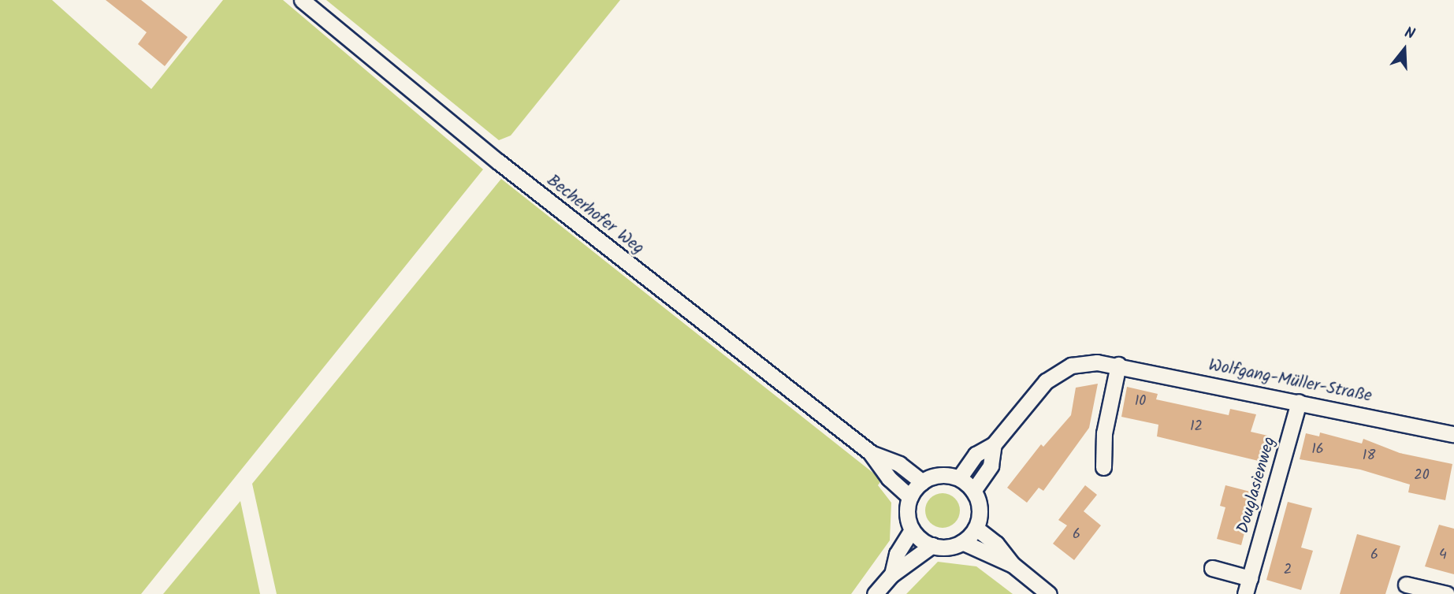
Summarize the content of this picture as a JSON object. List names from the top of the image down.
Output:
{
  "streets": {
    "street": ["Becherhofer Weg", "Wolfgang-Müller-Straße", "Douglasienweg"]
  },
  "crossings": [
    ["Becherhofer Weg", "Wolfgang-Müller-Straße"],
    ["Wolfgang-Müller-Straße", "Douglasienweg"]
  ],
  "house_numbers": [
    "10",
    "12",
    "16",
    "18",
    "20",
    "6",
    "6",
    "4",
    "2"
  ],
  "north": "top"
}
